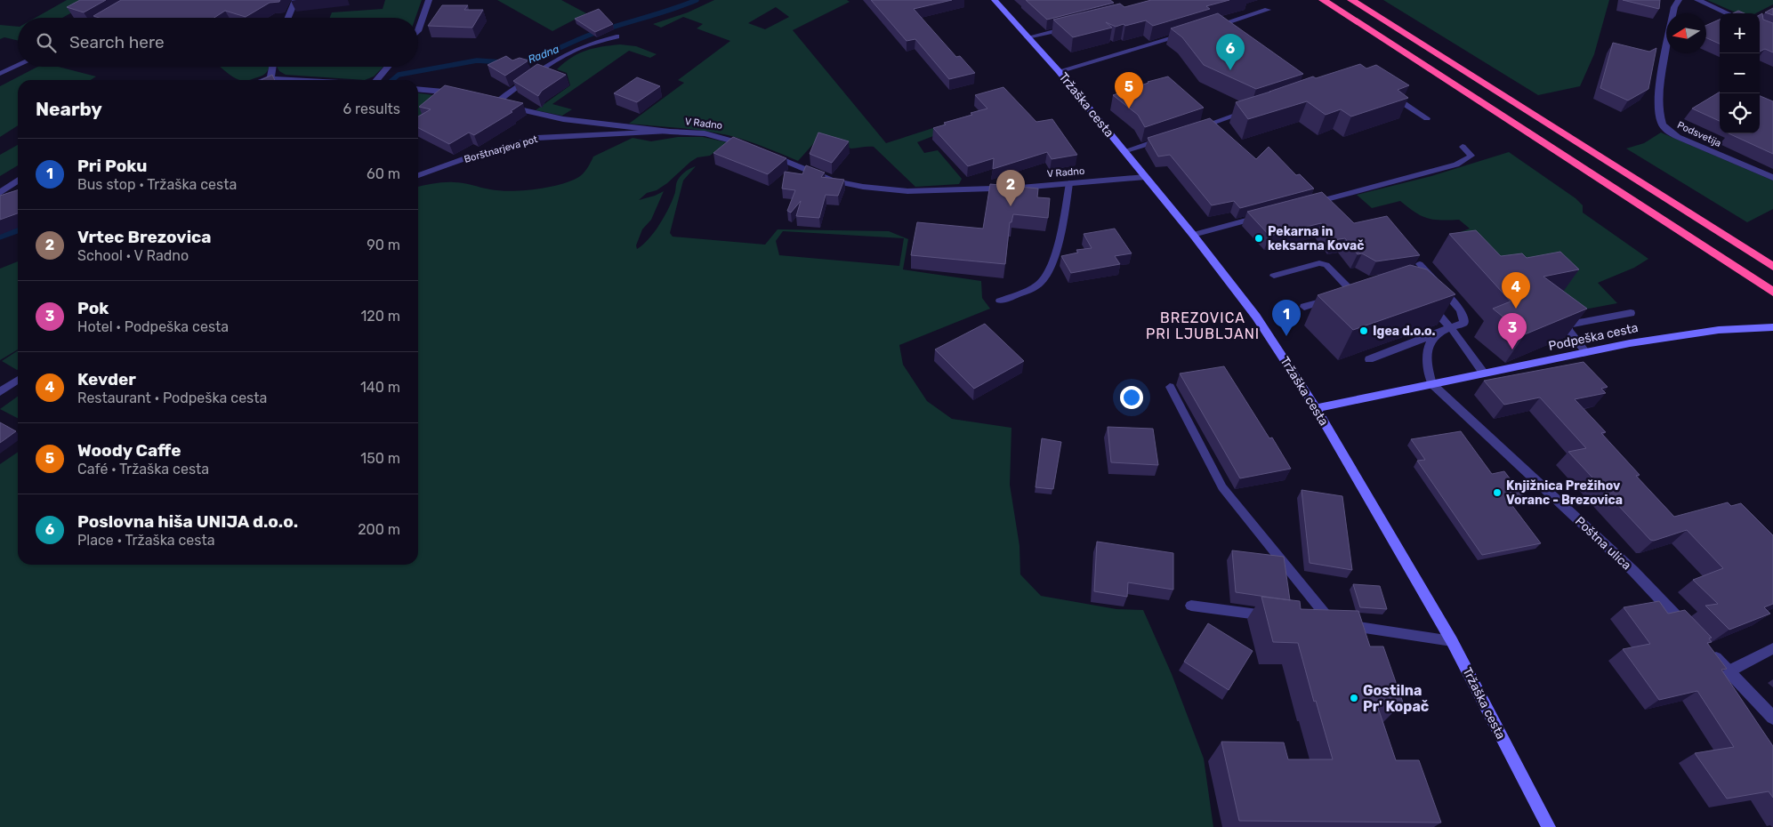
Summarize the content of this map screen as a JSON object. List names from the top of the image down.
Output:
{
  "streets": {
    "main road": ["Tržaška cesta", "Podpeška cesta"],
    "street": ["V Radno", "Podsvetija", "Poštna ulica"],
    "lane": ["Borštnarjeva pot"]
  },
  "crossings": [
    ["Tržaška cesta", "V Radno"],
    ["Tržaška cesta", "Podpeška cesta"],
    ["V Radno", "Borštnarjeva pot"],
    ["Podpeška cesta", "Poštna ulica"]
  ],
  "districts": ["BREZOVICA PRI LJUBLJANI"],
  "water": ["Radna"],
  "places": [
    "Pekarna in keksarna Kovač",
    "Igea d.o.o.",
    "Knjižnica Prežihov Voranc - Brezovica",
    "Gostilna Pr' Kopač"
  ],
  "north": "left",
  "page": {
    "map_buttons": ["+", "−"],
    "search": "Search here",
    "pins": [
      "6",
      "5",
      "2",
      "4",
      "1",
      "3"
    ],
    "heading": ["Nearby", "6 results"],
    "list": [
      {
        "mark": "1",
        "name": "Pri Poku",
        "note": "Bus stop · Tržaška cesta",
        "value": "60 m"
      },
      {
        "mark": "2",
        "name": "Vrtec Brezovica",
        "note": "School · V Radno",
        "value": "90 m"
      },
      {
        "mark": "3",
        "name": "Pok",
        "note": "Hotel · Podpeška cesta",
        "value": "120 m"
      },
      {
        "mark": "4",
        "name": "Kevder",
        "note": "Restaurant · Podpeška cesta",
        "value": "140 m"
      },
      {
        "mark": "5",
        "name": "Woody Caffe",
        "note": "Café · Tržaška cesta",
        "value": "150 m"
      },
      {
        "mark": "6",
        "name": "Poslovna hiša UNIJA d.o.o.",
        "note": "Place · Tržaška cesta",
        "value": "200 m"
      }
    ]
  }
}
